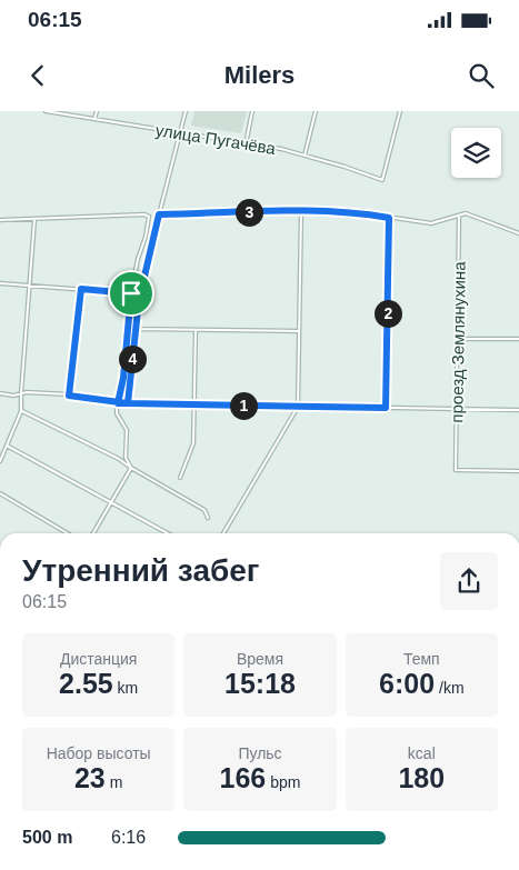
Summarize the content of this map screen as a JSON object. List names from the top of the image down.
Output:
{
  "streets": {
    "street": ["улица Пугачёва", "проезд Землянухина"]
  },
  "page": {
    "status": "06:15",
    "header": "Milers",
    "pins": [
      "3",
      "2",
      "4",
      "1"
    ],
    "heading": ["Утренний забег", "06:15"],
    "stats": [
      ["Дистанция", "2.55 km"],
      ["Время", "15:18"],
      ["Темп", "6:00 /km"],
      ["Набор высоты", "23 m"],
      ["Пульс", "166 bpm"],
      ["kcal", "180"]
    ],
    "list": [
      {
        "name": "500 m",
        "note": "6:16"
      }
    ]
  }
}
